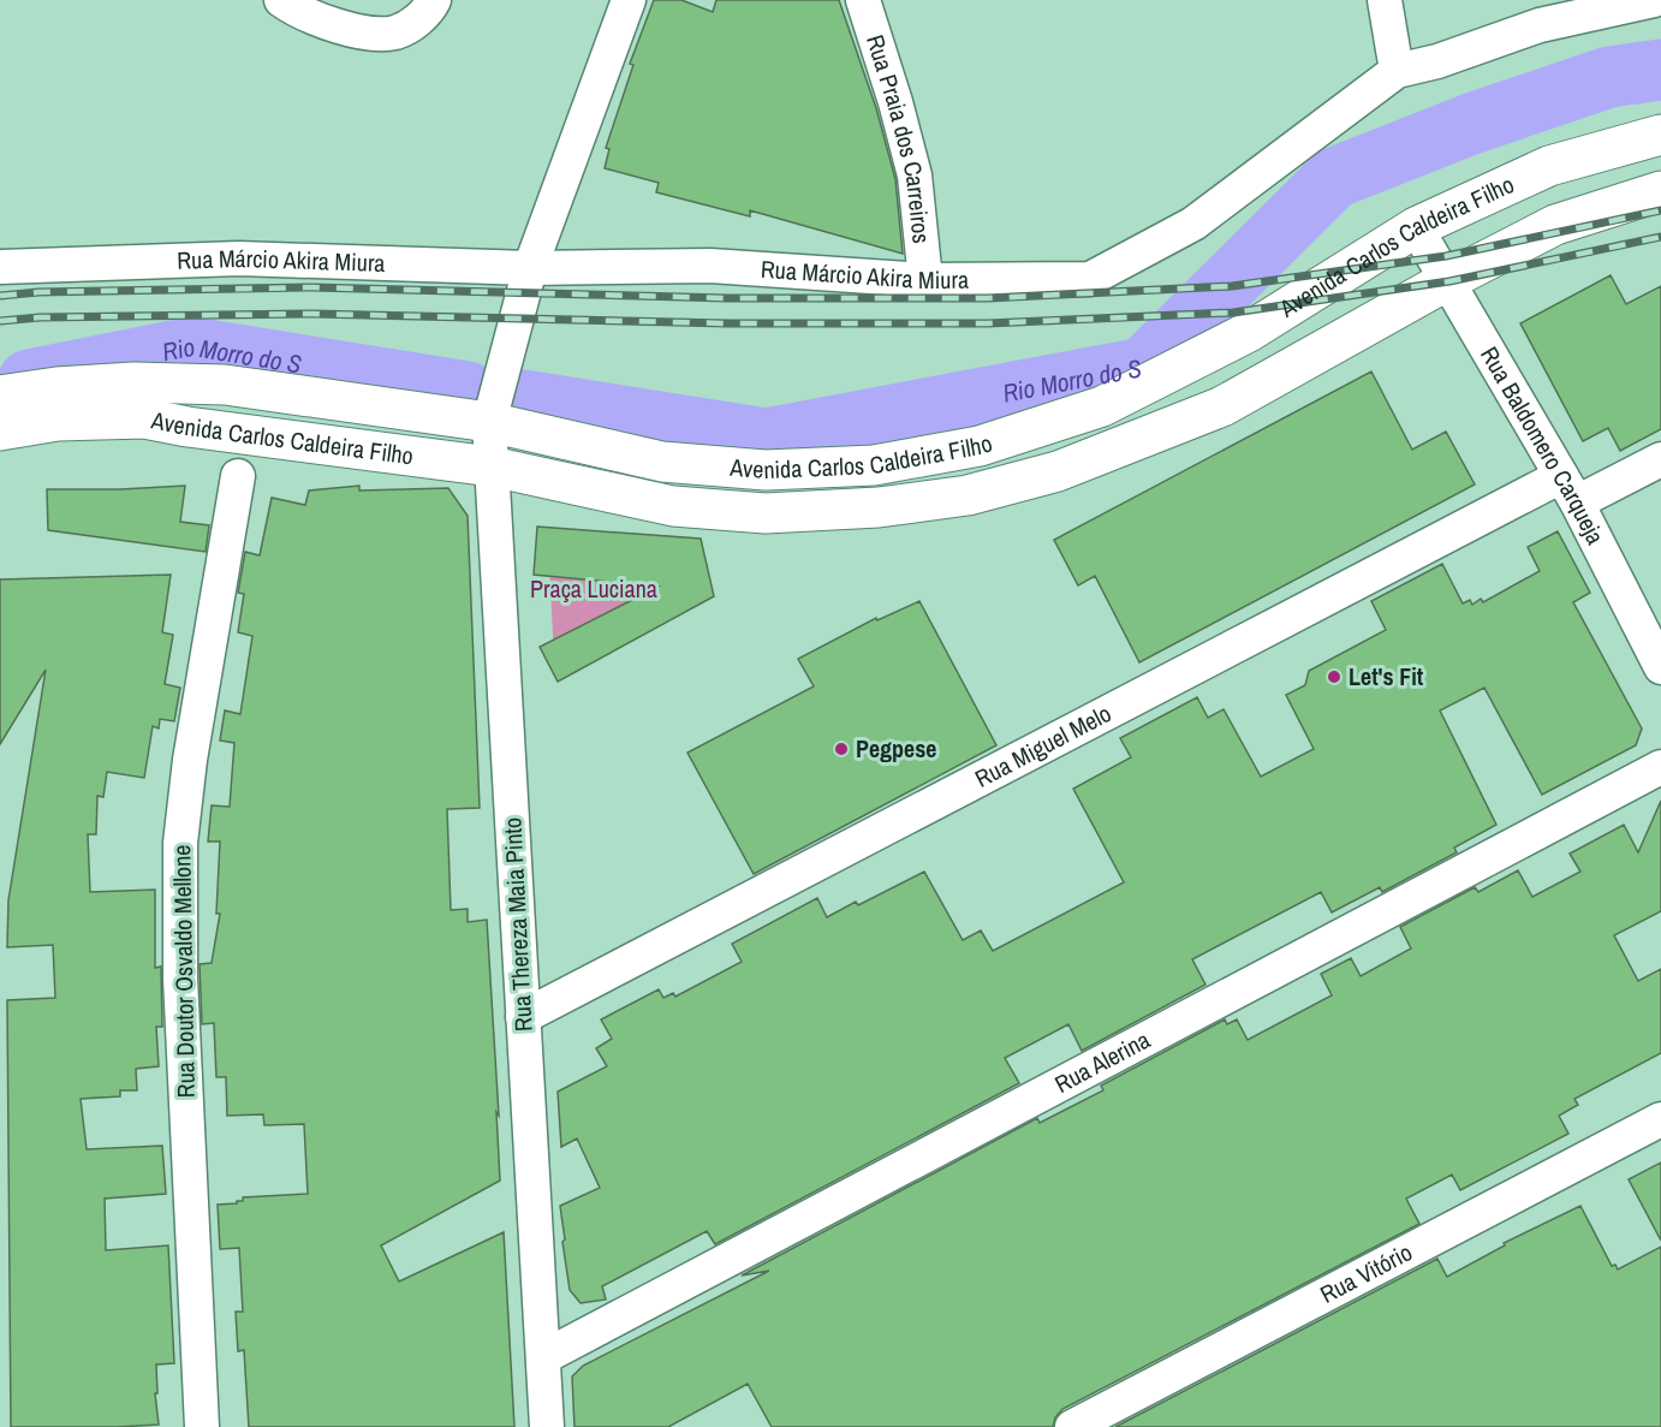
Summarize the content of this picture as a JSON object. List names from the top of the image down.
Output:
{
  "streets": {
    "main road": ["Avenida Carlos Caldeira Filho"],
    "street": [
      "Rua Praia dos Carreiros",
      "Rua Márcio Akira Miura",
      "Rua Baldomero Carqueja",
      "Rua Miguel Melo",
      "Rua Thereza Maia Pinto",
      "Rua Doutor Osvaldo Mellone",
      "Rua Alerina",
      "Rua Vitório"
    ]
  },
  "crossings": [
    ["Rua Praia dos Carreiros", "Rua Márcio Akira Miura"],
    ["Avenida Carlos Caldeira Filho", "Rua Baldomero Carqueja"],
    ["Avenida Carlos Caldeira Filho", "Rua Thereza Maia Pinto"],
    ["Rua Márcio Akira Miura", "Rua Thereza Maia Pinto"],
    ["Rua Baldomero Carqueja", "Rua Miguel Melo"],
    ["Rua Miguel Melo", "Rua Thereza Maia Pinto"],
    ["Rua Thereza Maia Pinto", "Rua Alerina"]
  ],
  "water": ["Rio Morro do S"],
  "parks": ["Praça Luciana"],
  "places": ["Let's Fit", "Pegpese"]
}
